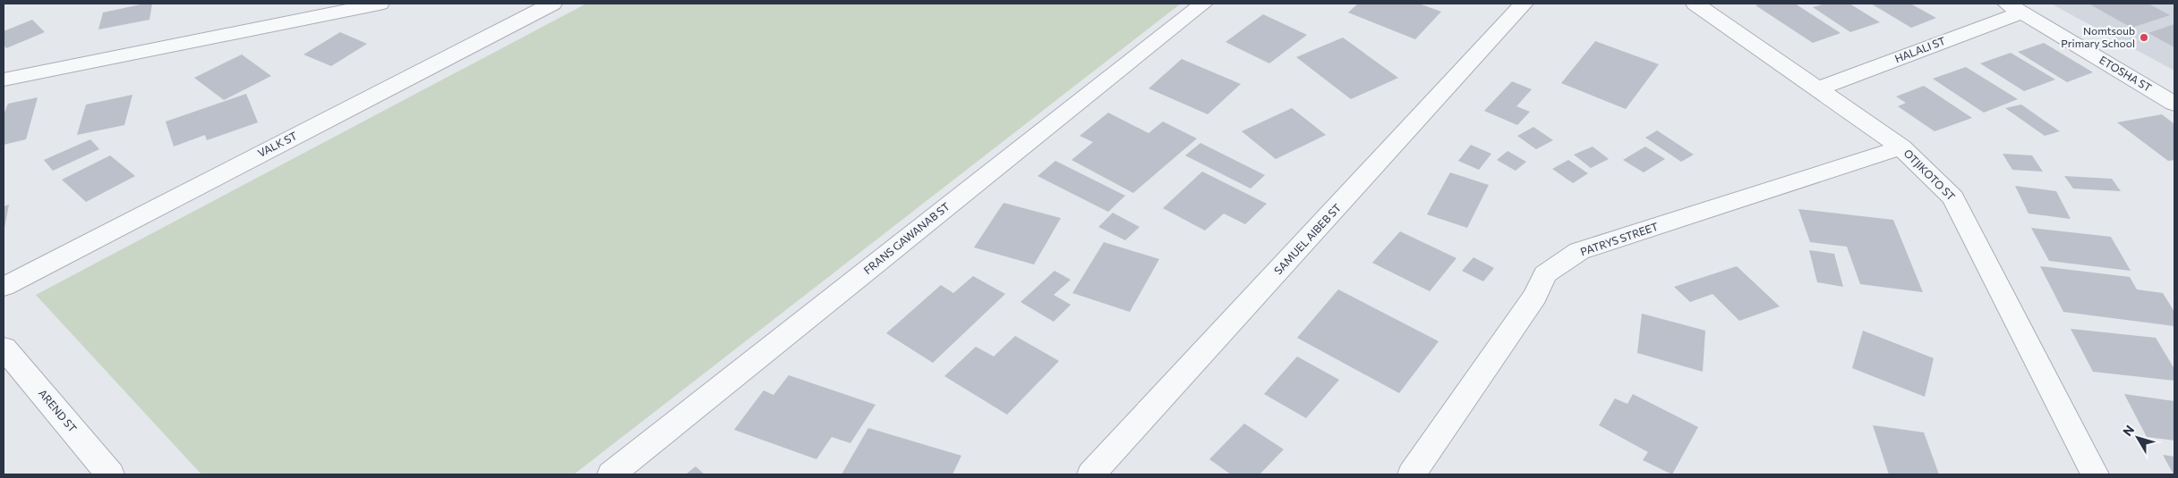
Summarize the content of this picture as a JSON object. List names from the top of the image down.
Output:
{
  "streets": {
    "street": [
      "HALALI ST",
      "ETOSHA ST",
      "VALK ST",
      "OTJIKOTO ST",
      "FRANS GAWANAB ST",
      "SAMUEL AIBEB ST",
      "PATRYS STREET",
      "AREND ST"
    ]
  },
  "crossings": [
    ["HALALI ST", "ETOSHA ST"],
    ["HALALI ST", "OTJIKOTO ST"],
    ["OTJIKOTO ST", "PATRYS STREET"]
  ],
  "places": ["Nomtsoub Primary School"],
  "north": "top left"
}
